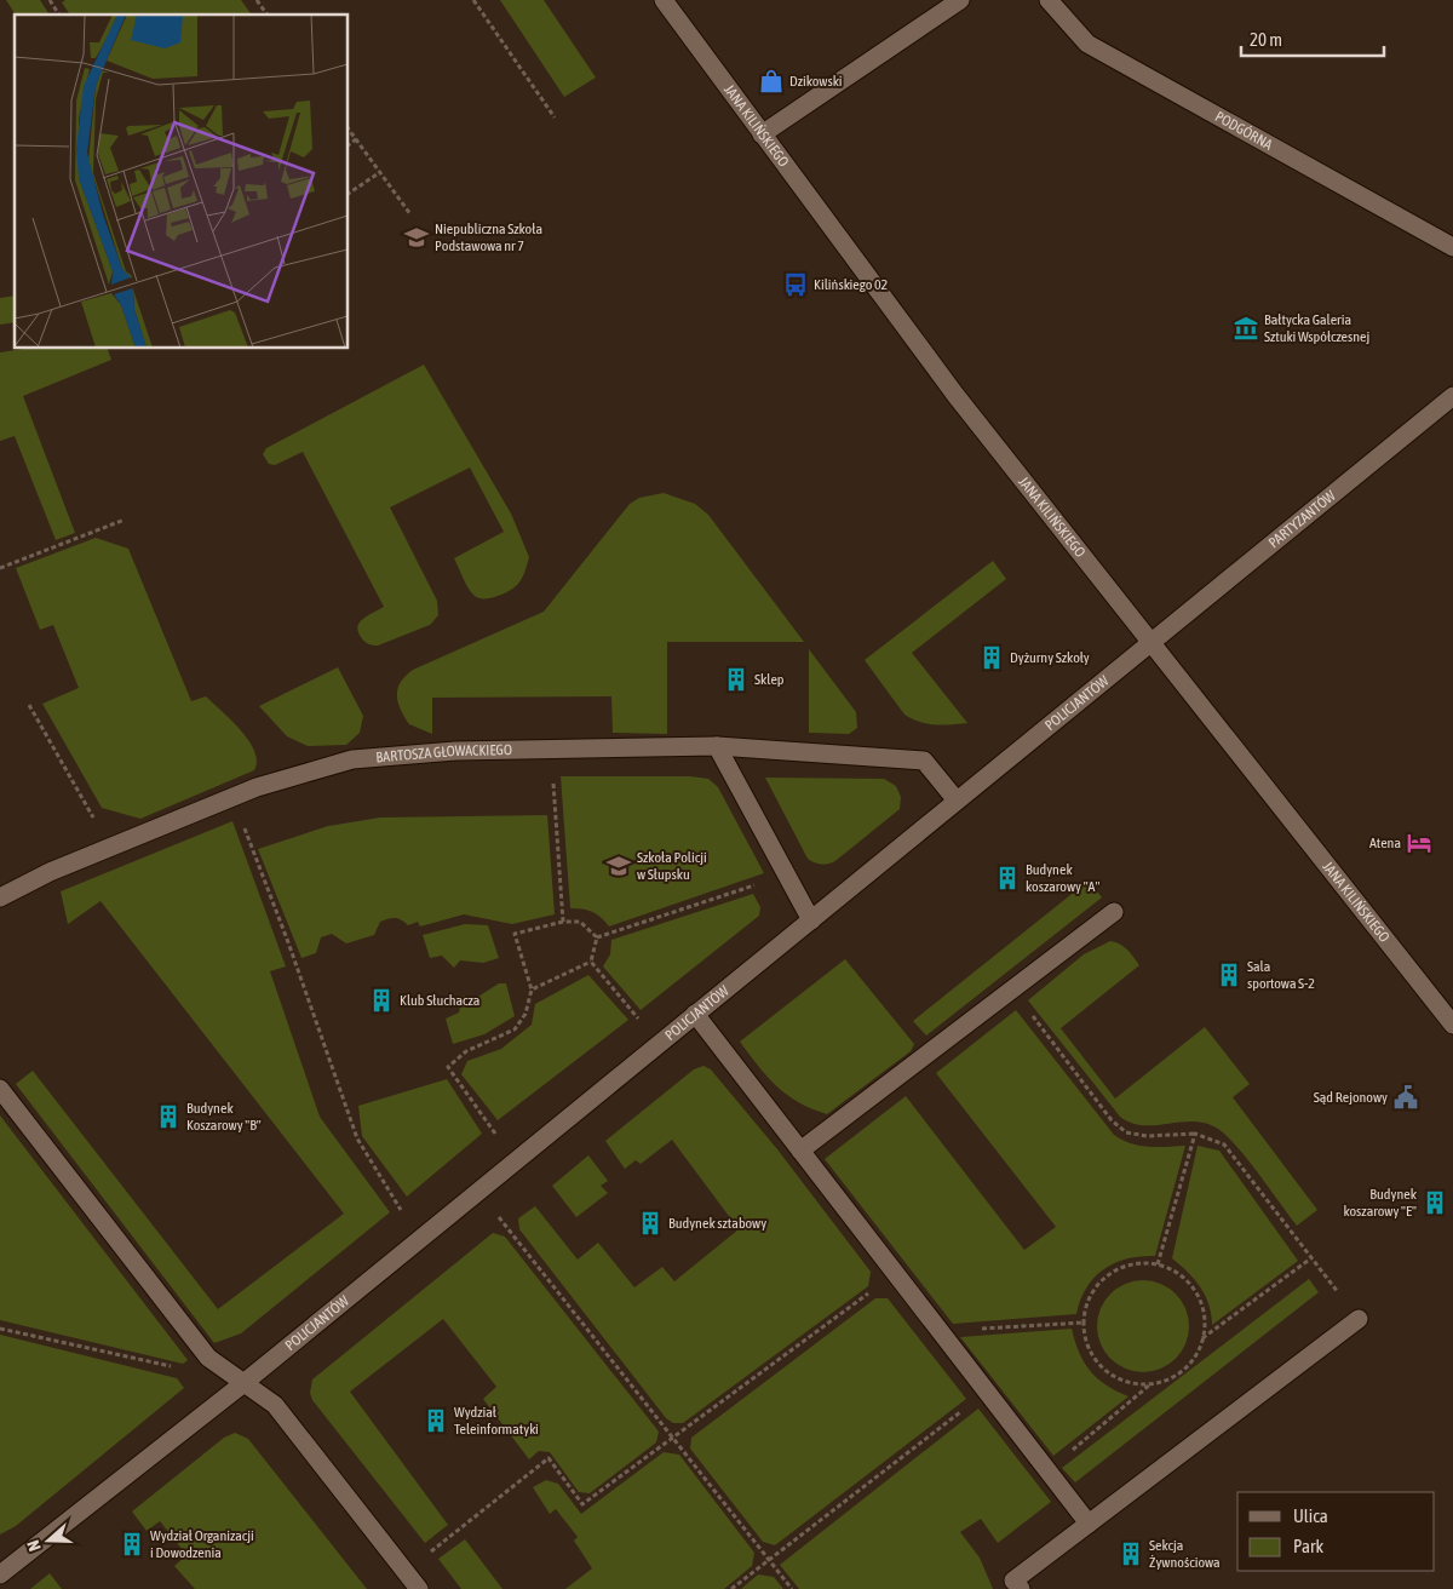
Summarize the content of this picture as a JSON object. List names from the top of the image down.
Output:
{
  "streets": {
    "street": [
      "JANA KILIŃSKIEGO",
      "PODGÓRNA",
      "PARTYZANTÓW",
      "POLICJANTÓW",
      "BARTOSZA GŁOWACKIEGO"
    ]
  },
  "crossings": [
    ["JANA KILIŃSKIEGO", "PARTYZANTÓW"],
    ["JANA KILIŃSKIEGO", "POLICJANTÓW"],
    ["PARTYZANTÓW", "POLICJANTÓW"],
    ["POLICJANTÓW", "BARTOSZA GŁOWACKIEGO"]
  ],
  "places": {
    "shop": ["Dzikowski"],
    "school or university": ["Niepubliczna Szkoła Podstawowa nr 7", "Szkoła Policji w Słupsku"],
    "bus stop": ["Kilińskiego 02"],
    "museum": ["Bałtycka Galeria Sztuki Współczesnej"],
    "building": [
      "Dyżurny Szkoły",
      "Sklep",
      "Budynek koszarowy \"A\"",
      "Sala sportowa S-2",
      "Klub Słuchacza",
      "Budynek Koszarowy \"B\"",
      "Budynek koszarowy \"E\"",
      "Budynek sztabowy",
      "Wydział Teleinformatyki",
      "Wydział Organizacji i Dowodzenia",
      "Sekcja Żywnościowa"
    ],
    "hotel": ["Atena"],
    "public building": ["Sąd Rejonowy"]
  },
  "legend": ["Ulica", "Park"],
  "scale_bar": "20 m",
  "north": "left"
}
